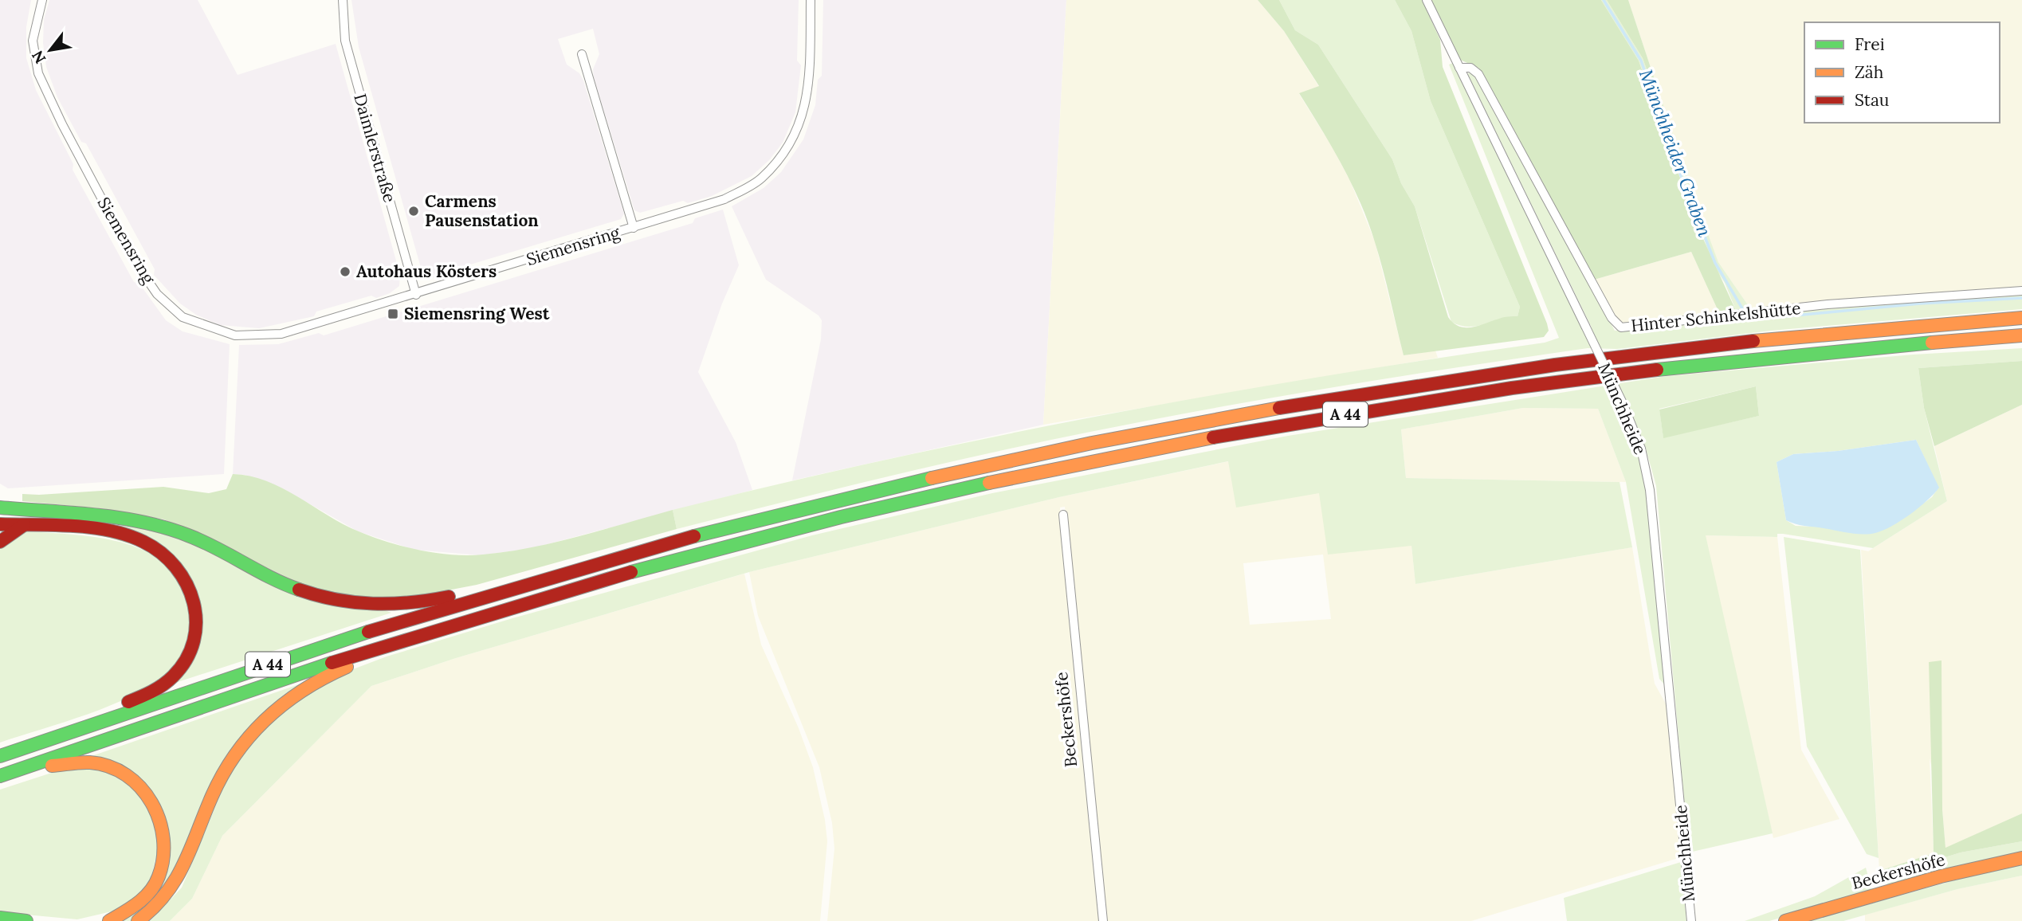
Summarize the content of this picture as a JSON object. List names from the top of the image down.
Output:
{
  "streets": {
    "main road": ["A 44", "Beckershöfe"],
    "street": [
      "Daimlerstraße",
      "Siemensring",
      "Hinter Schinkelshütte",
      "Münchheide"
    ]
  },
  "crossings": [
    ["Daimlerstraße", "Siemensring"],
    ["Hinter Schinkelshütte", "Münchheide"]
  ],
  "water": ["Münchheider Graben"],
  "places": {
    "other": ["Carmens Pausenstation", "Autohaus Kösters"],
    "transit": ["Siemensring West"]
  },
  "legend": ["Frei", "Zäh", "Stau"],
  "north": "bottom left"
}
